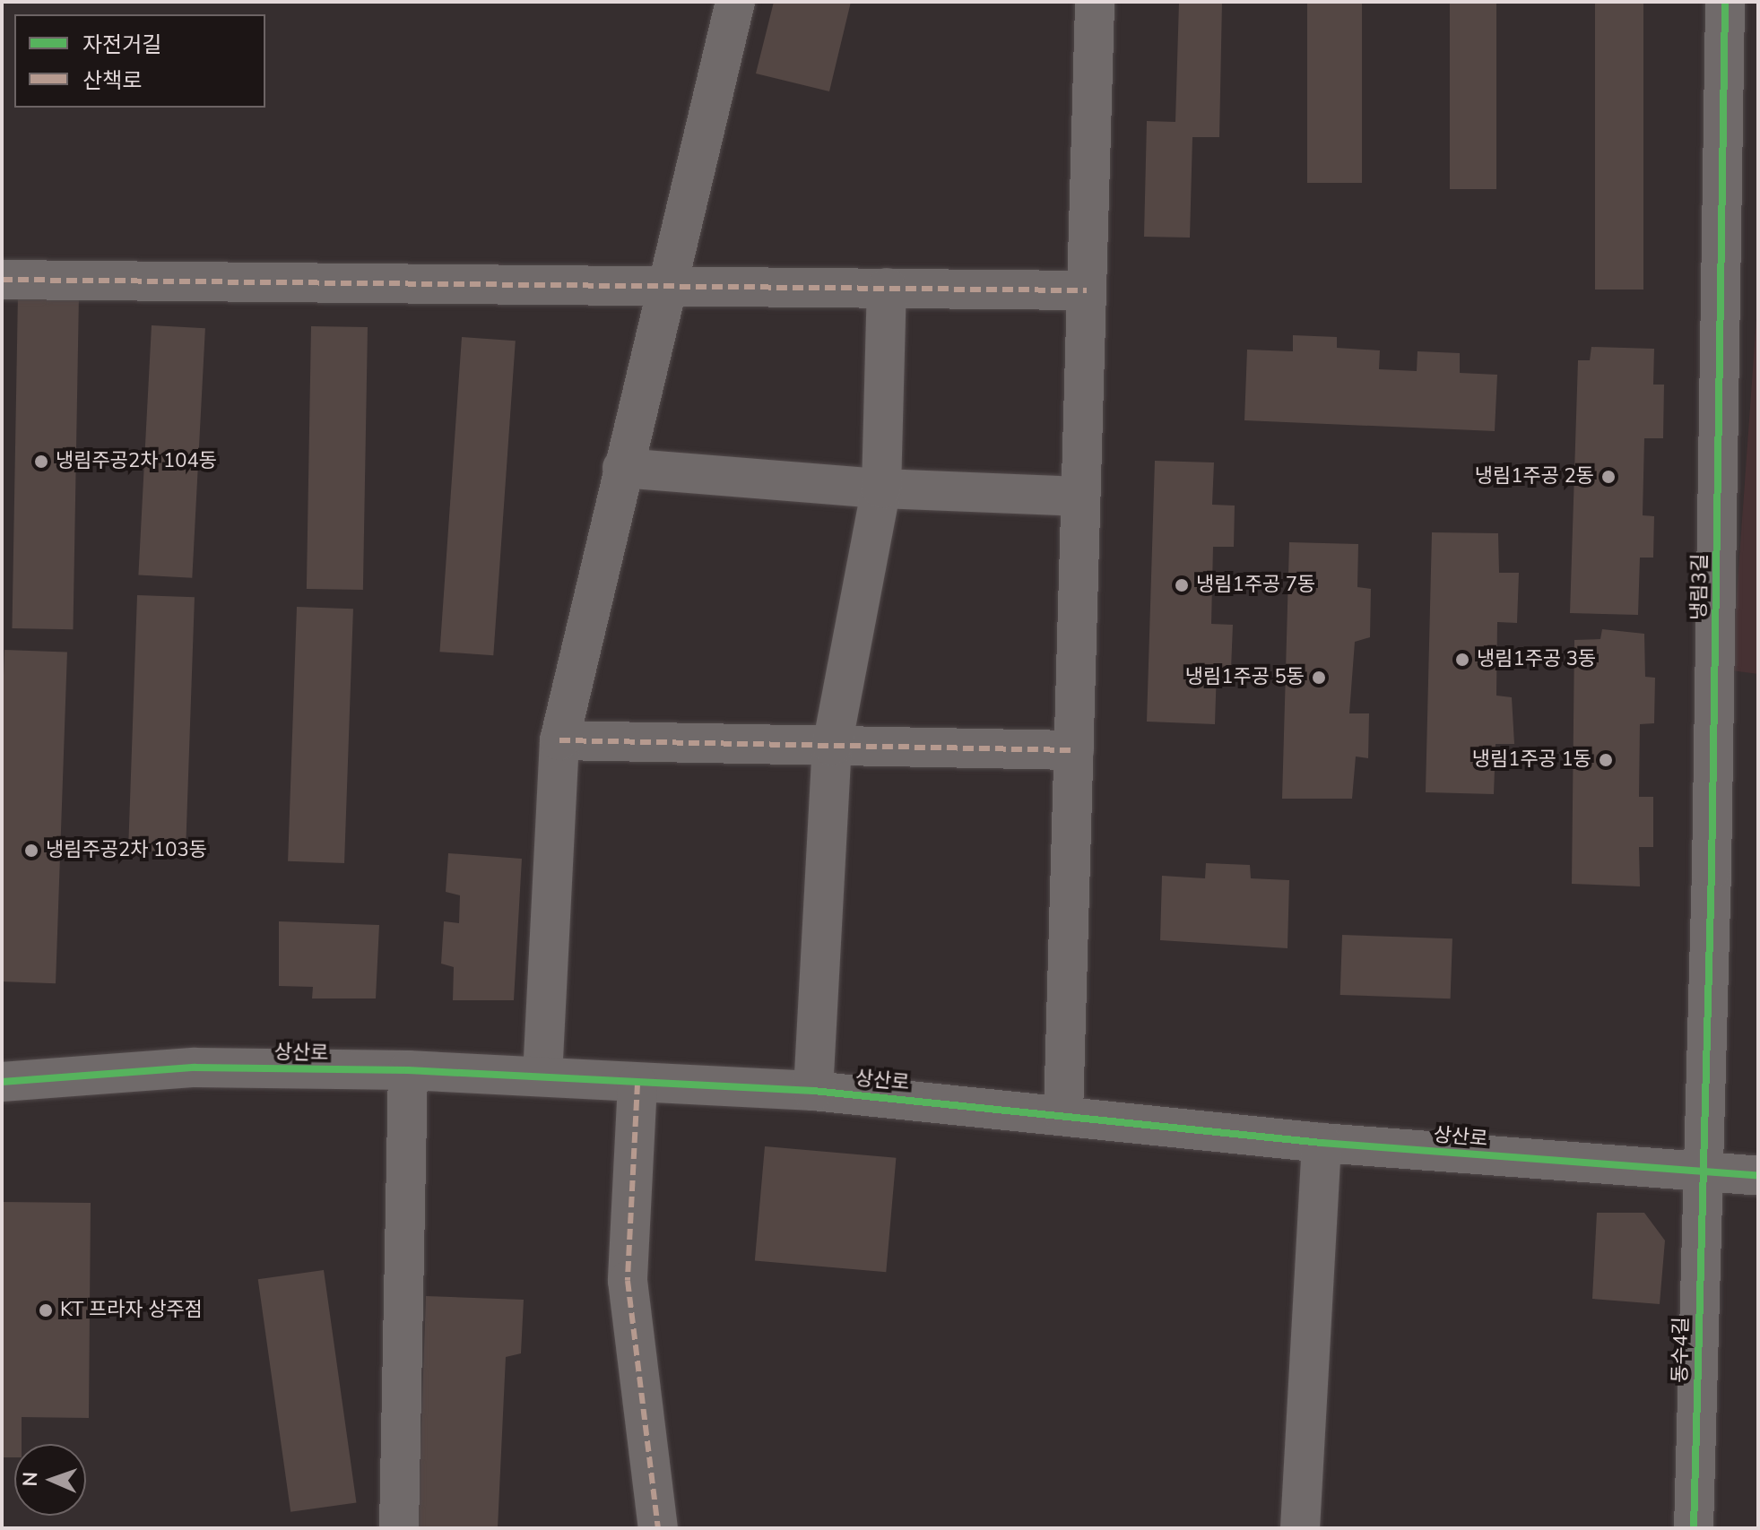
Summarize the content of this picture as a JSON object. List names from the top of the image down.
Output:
{
  "streets": {
    "street": ["냉림3길", "상산로", "동수4길"]
  },
  "crossings": [
    ["냉림3길", "상산로"],
    ["냉림3길", "동수4길"],
    ["상산로", "동수4길"]
  ],
  "places": [
    "냉림주공2차 104동",
    "냉림1주공 2동",
    "냉림1주공 7동",
    "냉림1주공 3동",
    "냉림1주공 5동",
    "냉림1주공 1동",
    "냉림주공2차 103동",
    "KT 프라자 상주점"
  ],
  "legend": ["자전거길", "산책로"],
  "north": "left"
}
